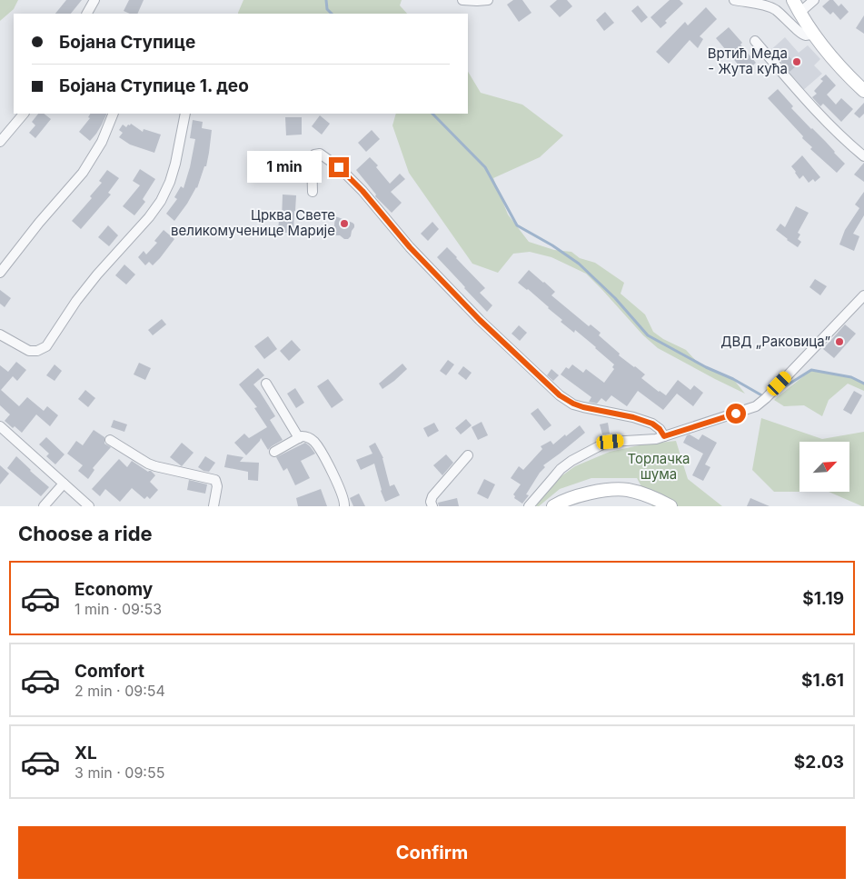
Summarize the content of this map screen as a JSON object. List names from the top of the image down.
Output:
{
  "parks": ["Торлачка шума"],
  "places": ["Вртић Меда - Жута кућа", "Црква Свете великомученице Марије", "ДВД „Раковица”"],
  "north": "top right",
  "page": {
    "banner": ["Бојана Ступице", "Бојана Ступице 1. део"],
    "bubble": "1 min",
    "heading": "Choose a ride",
    "list": [
      {
        "name": "Economy",
        "note": "1 min · 09:53",
        "value": "$1.19"
      },
      {
        "name": "Comfort",
        "note": "2 min · 09:54",
        "value": "$1.61"
      },
      {
        "name": "XL",
        "note": "3 min · 09:55",
        "value": "$2.03"
      }
    ],
    "buttons": "Confirm"
  }
}
